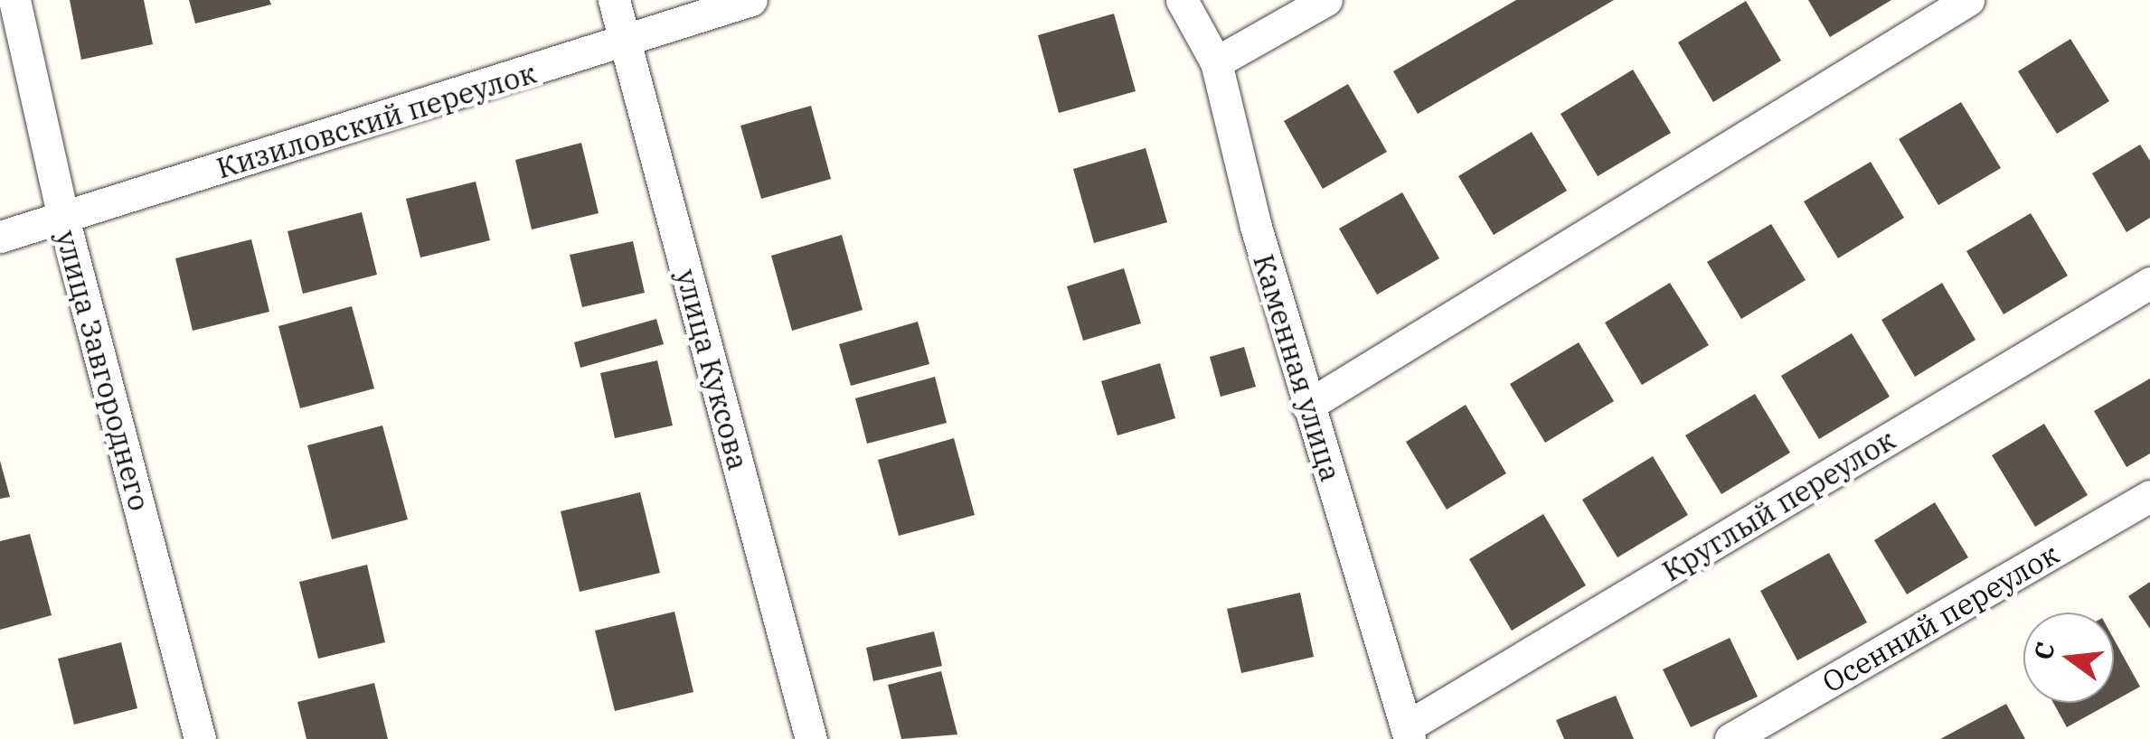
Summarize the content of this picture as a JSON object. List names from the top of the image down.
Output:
{
  "streets": {
    "street": [
      "Кизиловский переулок",
      "Каменная улица",
      "улица Куксова",
      "улица Завгороднего",
      "Круглый переулок",
      "Осенний переулок"
    ]
  },
  "crossings": [
    ["Кизиловский переулок", "улица Куксова"],
    ["Кизиловский переулок", "улица Завгороднего"],
    ["Каменная улица", "Круглый переулок"]
  ],
  "north": "left"
}
